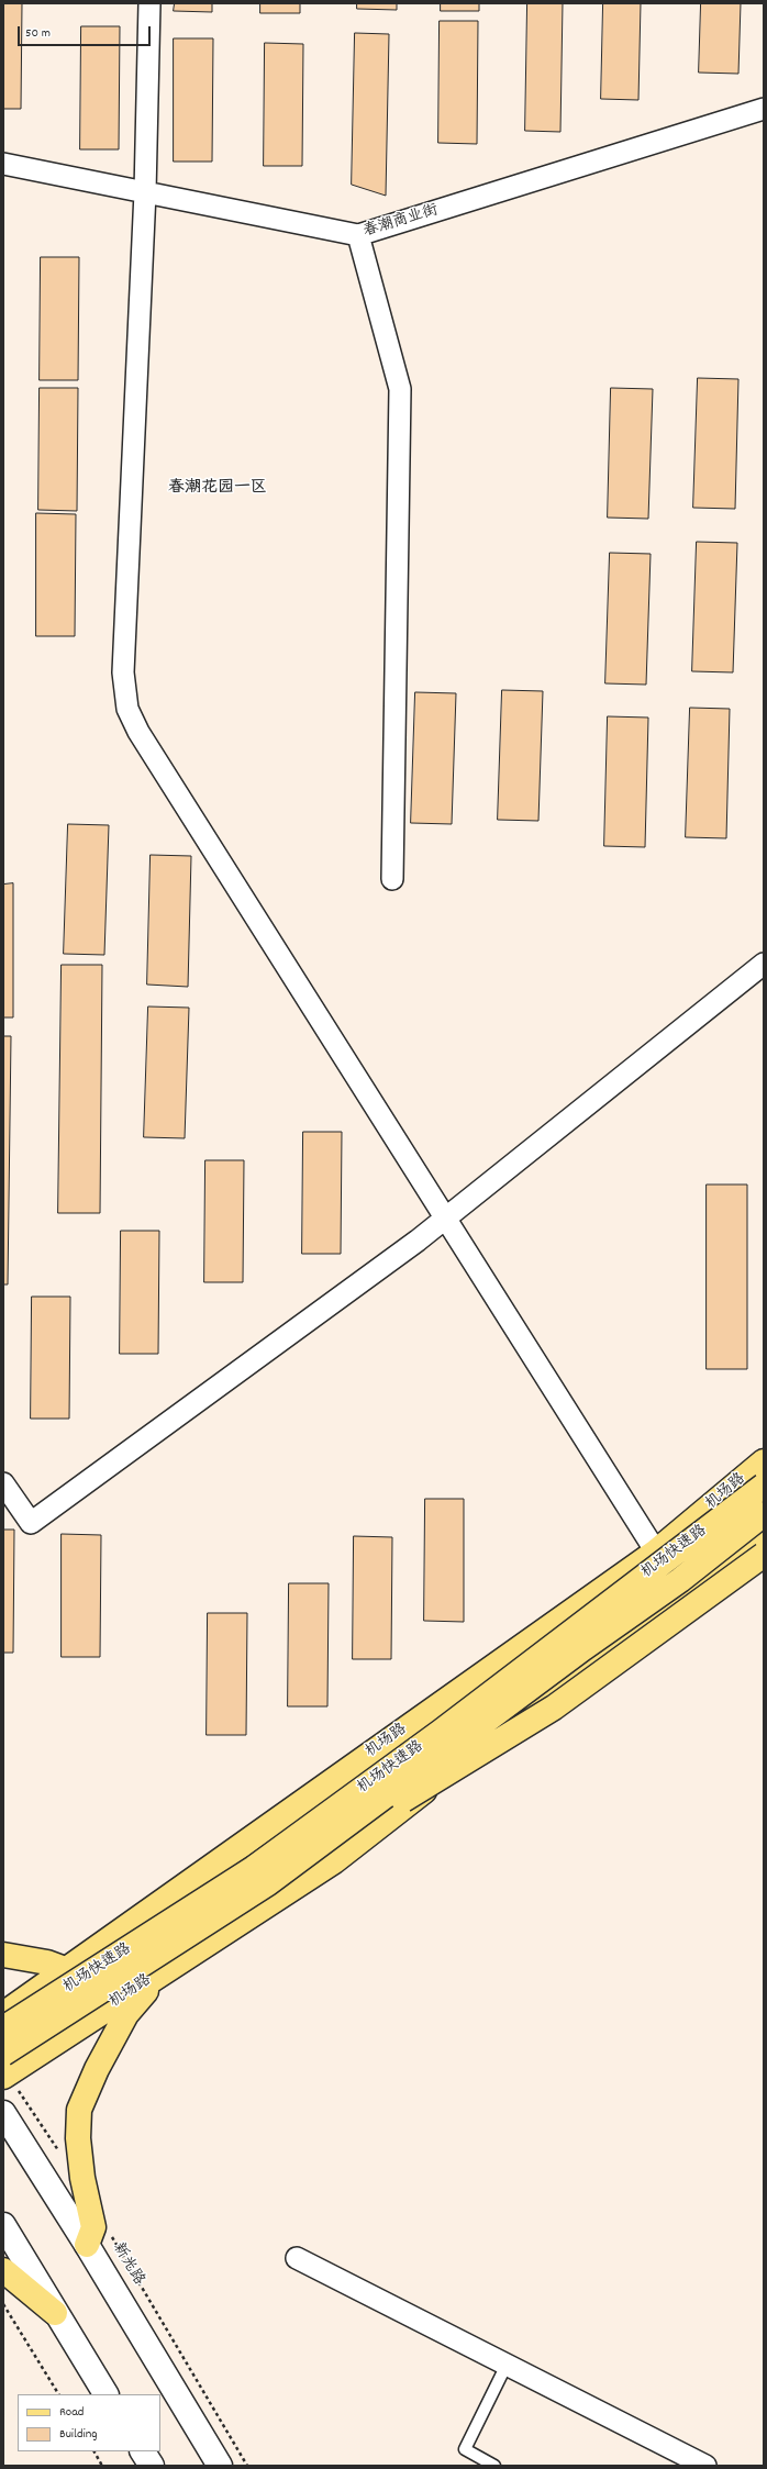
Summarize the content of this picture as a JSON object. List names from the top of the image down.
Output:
{
  "streets": {
    "main road": ["机场路", "机场快速路", "新光路"],
    "street": ["春潮商业街"]
  },
  "crossings": [
    ["机场路", "机场快速路"]
  ],
  "districts": ["春潮花园一区"],
  "legend": ["Road", "Building"],
  "scale_bar": "50 m"
}
